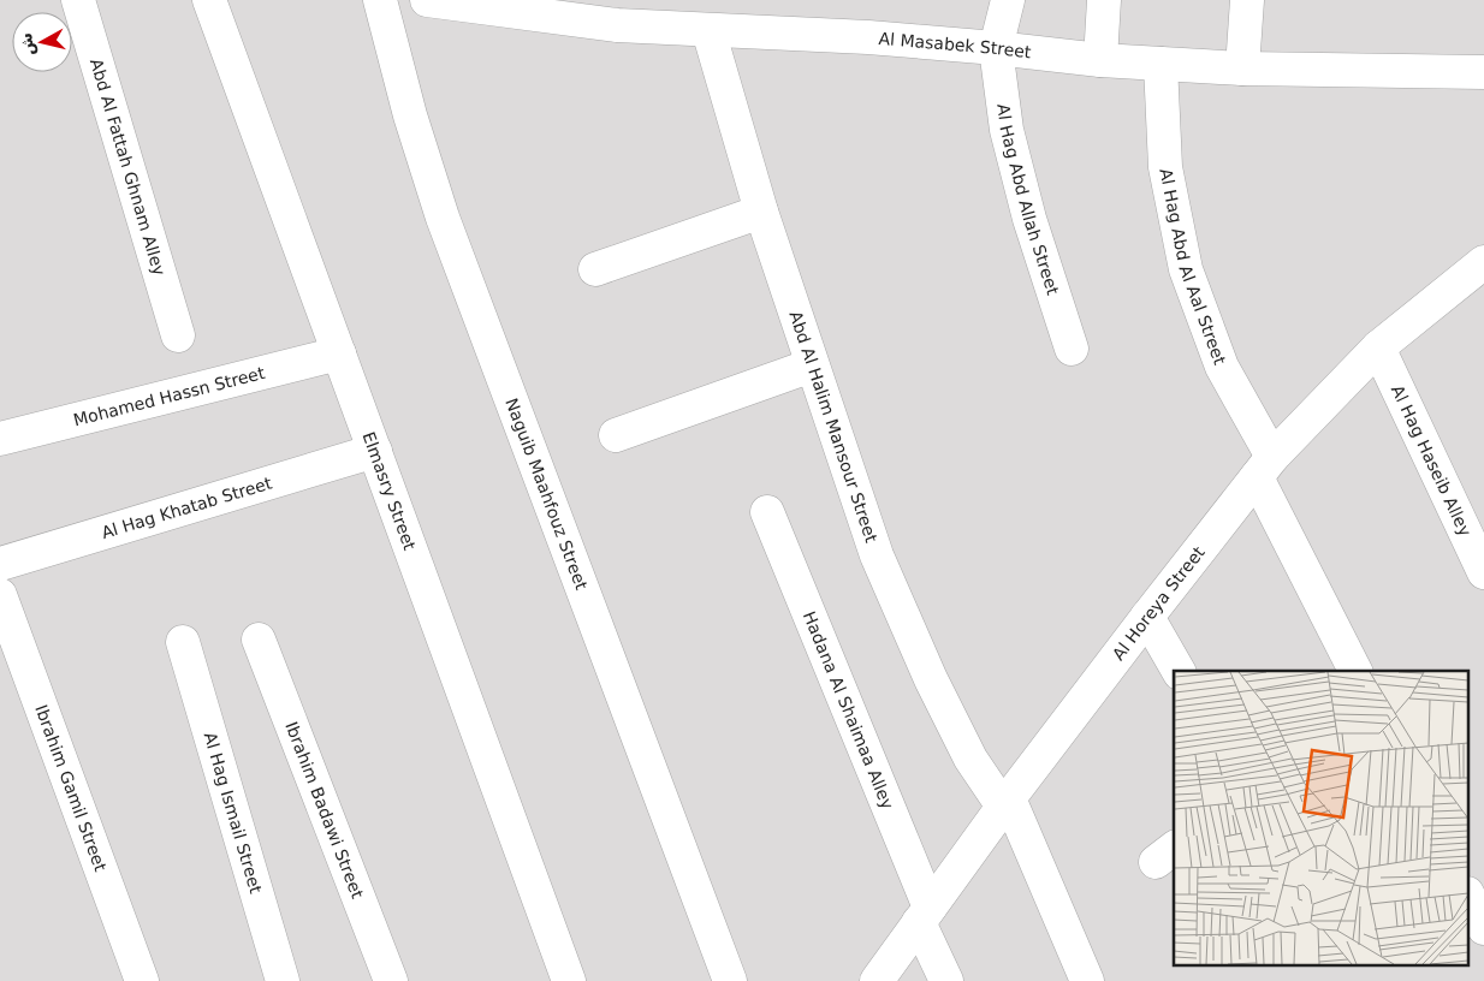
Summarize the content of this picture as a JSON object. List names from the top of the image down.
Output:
{
  "streets": {
    "street": [
      "Al Masabek Street",
      "Abd Al Fattah Ghnam Alley",
      "Al Hag Abd Allah Street",
      "Al Hag Abd Al Aal Street",
      "Mohamed Hassn Street",
      "Abd Al Halim Mansour Street",
      "Al Hag Haseib Alley",
      "Elmasry Street",
      "Naguib Maahfouz Street",
      "Al Hag Khatab Street",
      "Al Horeya Street",
      "Hadana Al Shaimaa Alley",
      "Ibrahim Gamil Street",
      "Ibrahim Badawi Street",
      "Al Hag Ismail Street"
    ]
  },
  "crossings": [
    ["Al Masabek Street", "Al Hag Abd Allah Street"],
    ["Al Masabek Street", "Al Hag Abd Al Aal Street"],
    ["Al Masabek Street", "Abd Al Halim Mansour Street"],
    ["Al Hag Abd Al Aal Street", "Al Horeya Street"],
    ["Mohamed Hassn Street", "Elmasry Street"],
    ["Abd Al Halim Mansour Street", "Al Horeya Street"],
    ["Al Hag Haseib Alley", "Al Horeya Street"],
    ["Elmasry Street", "Al Hag Khatab Street"],
    ["Al Horeya Street", "Hadana Al Shaimaa Alley"]
  ],
  "north": "left"
}
